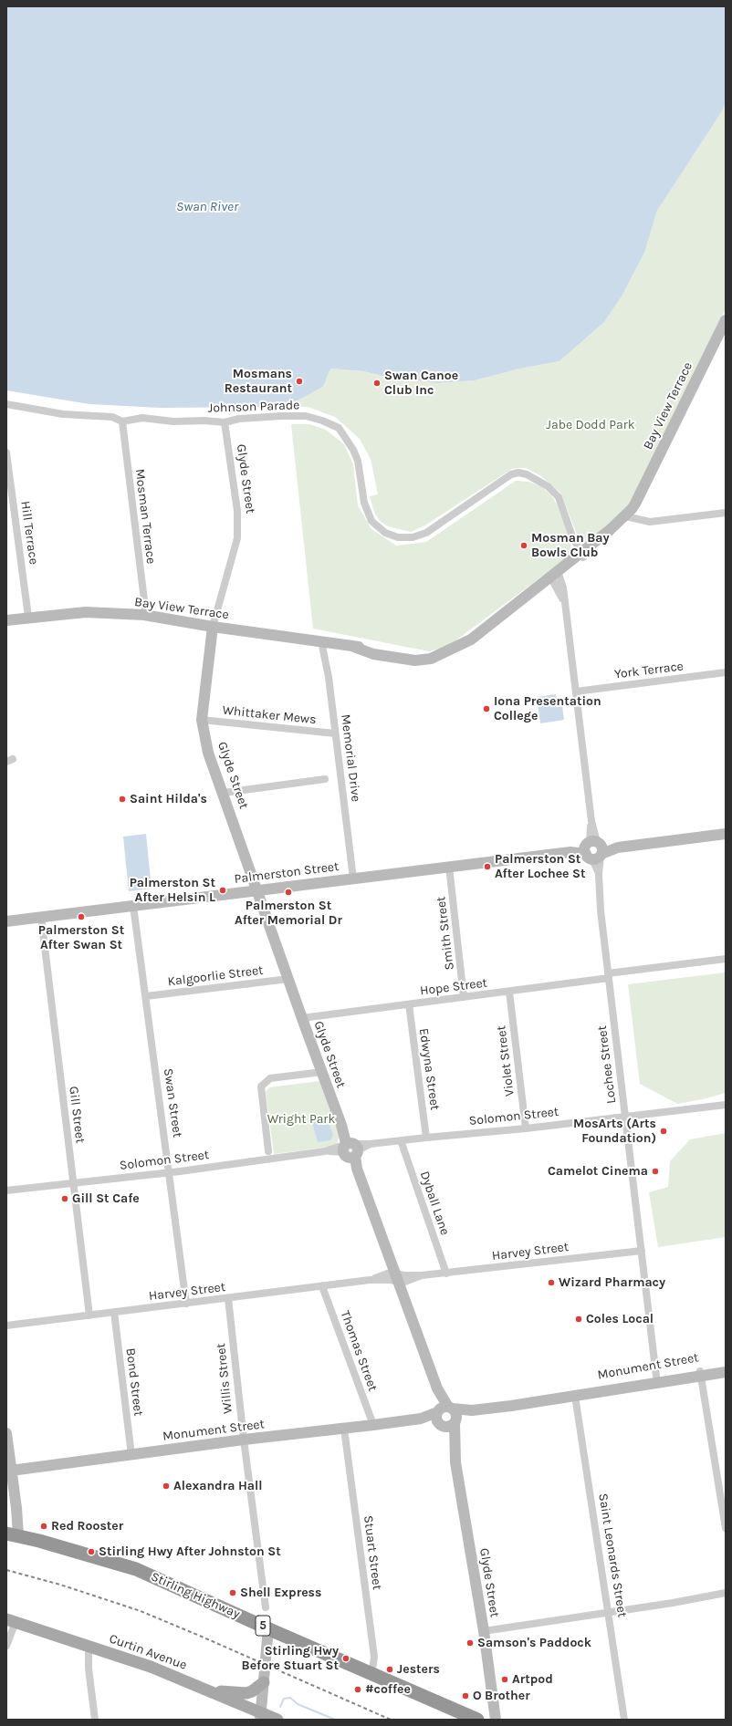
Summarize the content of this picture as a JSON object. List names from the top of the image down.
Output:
{
  "streets": {
    "highway": ["Stirling Highway", "5"],
    "main road": ["Curtin Avenue"],
    "street": [
      "Bay View Terrace",
      "Johnson Parade",
      "Glyde Street",
      "Mosman Terrace",
      "Hill Terrace",
      "York Terrace",
      "Whittaker Mews",
      "Memorial Drive",
      "Palmerston Street",
      "Smith Street",
      "Kalgoorlie Street",
      "Hope Street",
      "Violet Street",
      "Lochee Street",
      "Edwyna Street",
      "Swan Street",
      "Gill Street",
      "Solomon Street",
      "Dyball Lane",
      "Harvey Street",
      "Thomas Street",
      "Monument Street",
      "Willis Street",
      "Bond Street",
      "Stuart Street",
      "Saint Leonards Street"
    ]
  },
  "crossings": [
    ["Bay View Terrace", "Johnson Parade"],
    ["Bay View Terrace", "Glyde Street"],
    ["Bay View Terrace", "Mosman Terrace"],
    ["Bay View Terrace", "Hill Terrace"],
    ["Bay View Terrace", "Memorial Drive"],
    ["Bay View Terrace", "Lochee Street"],
    ["Johnson Parade", "Glyde Street"],
    ["Johnson Parade", "Mosman Terrace"],
    ["Glyde Street", "Whittaker Mews"],
    ["Glyde Street", "Palmerston Street"],
    ["Glyde Street", "Kalgoorlie Street"],
    ["Glyde Street", "Hope Street"],
    ["Glyde Street", "Solomon Street"],
    ["Glyde Street", "Harvey Street"],
    ["Glyde Street", "Monument Street"],
    ["York Terrace", "Lochee Street"],
    ["Whittaker Mews", "Memorial Drive"],
    ["Memorial Drive", "Palmerston Street"],
    ["Palmerston Street", "Smith Street"],
    ["Palmerston Street", "Lochee Street"],
    ["Palmerston Street", "Swan Street"],
    ["Palmerston Street", "Gill Street"],
    ["Smith Street", "Hope Street"],
    ["Kalgoorlie Street", "Swan Street"],
    ["Hope Street", "Violet Street"],
    ["Hope Street", "Lochee Street"],
    ["Hope Street", "Edwyna Street"],
    ["Violet Street", "Solomon Street"],
    ["Lochee Street", "Solomon Street"],
    ["Lochee Street", "Harvey Street"],
    ["Lochee Street", "Monument Street"],
    ["Edwyna Street", "Solomon Street"],
    ["Swan Street", "Solomon Street"],
    ["Swan Street", "Harvey Street"],
    ["Gill Street", "Solomon Street"],
    ["Gill Street", "Harvey Street"],
    ["Solomon Street", "Dyball Lane"],
    ["Dyball Lane", "Harvey Street"],
    ["Harvey Street", "Thomas Street"],
    ["Harvey Street", "Willis Street"],
    ["Harvey Street", "Bond Street"],
    ["Thomas Street", "Monument Street"],
    ["Monument Street", "Willis Street"],
    ["Monument Street", "Bond Street"],
    ["Monument Street", "Stuart Street"],
    ["Monument Street", "Saint Leonards Street"],
    ["Stuart Street", "Stirling Highway"]
  ],
  "water": ["Swan River"],
  "parks": ["Jabe Dodd Park", "Wright Park"],
  "places": [
    "Mosmans Restaurant",
    "Swan Canoe Club Inc",
    "Mosman Bay Bowls Club",
    "Iona Presentation College",
    "Saint Hilda's",
    "Palmerston St After Lochee St",
    "Palmerston St After Helsin L",
    "Palmerston St After Memorial Dr",
    "Palmerston St After Swan St",
    "MosArts (Arts Foundation)",
    "Camelot Cinema",
    "Gill St Cafe",
    "Wizard Pharmacy",
    "Coles Local",
    "Alexandra Hall",
    "Red Rooster",
    "Stirling Hwy After Johnston St",
    "Shell Express",
    "Samson's Paddock",
    "Stirling Hwy Before Stuart St",
    "Jesters",
    "Artpod",
    "#coffee",
    "O Brother"
  ]
}
